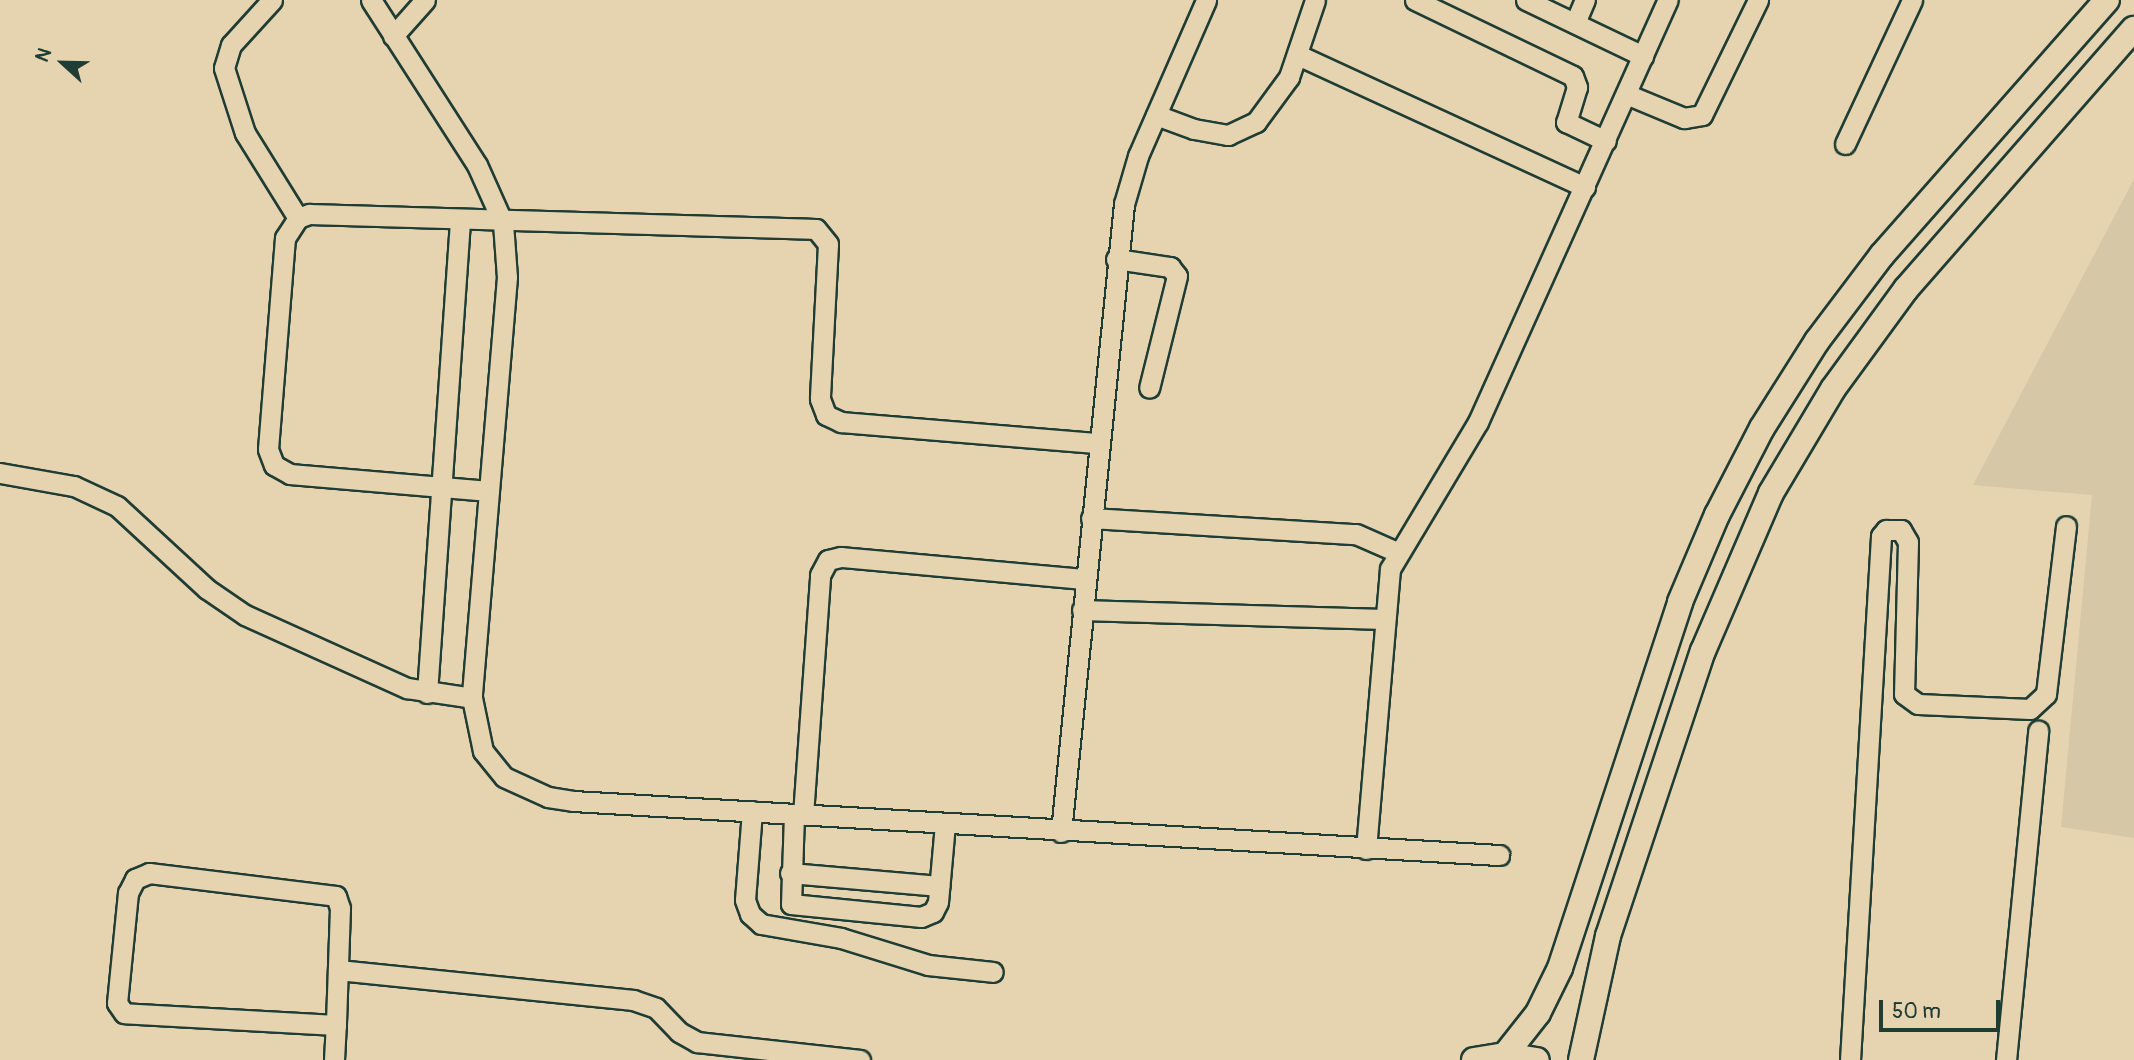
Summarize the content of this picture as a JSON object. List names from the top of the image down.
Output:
{
  "scale_bar": "50 m",
  "north": "left"
}
